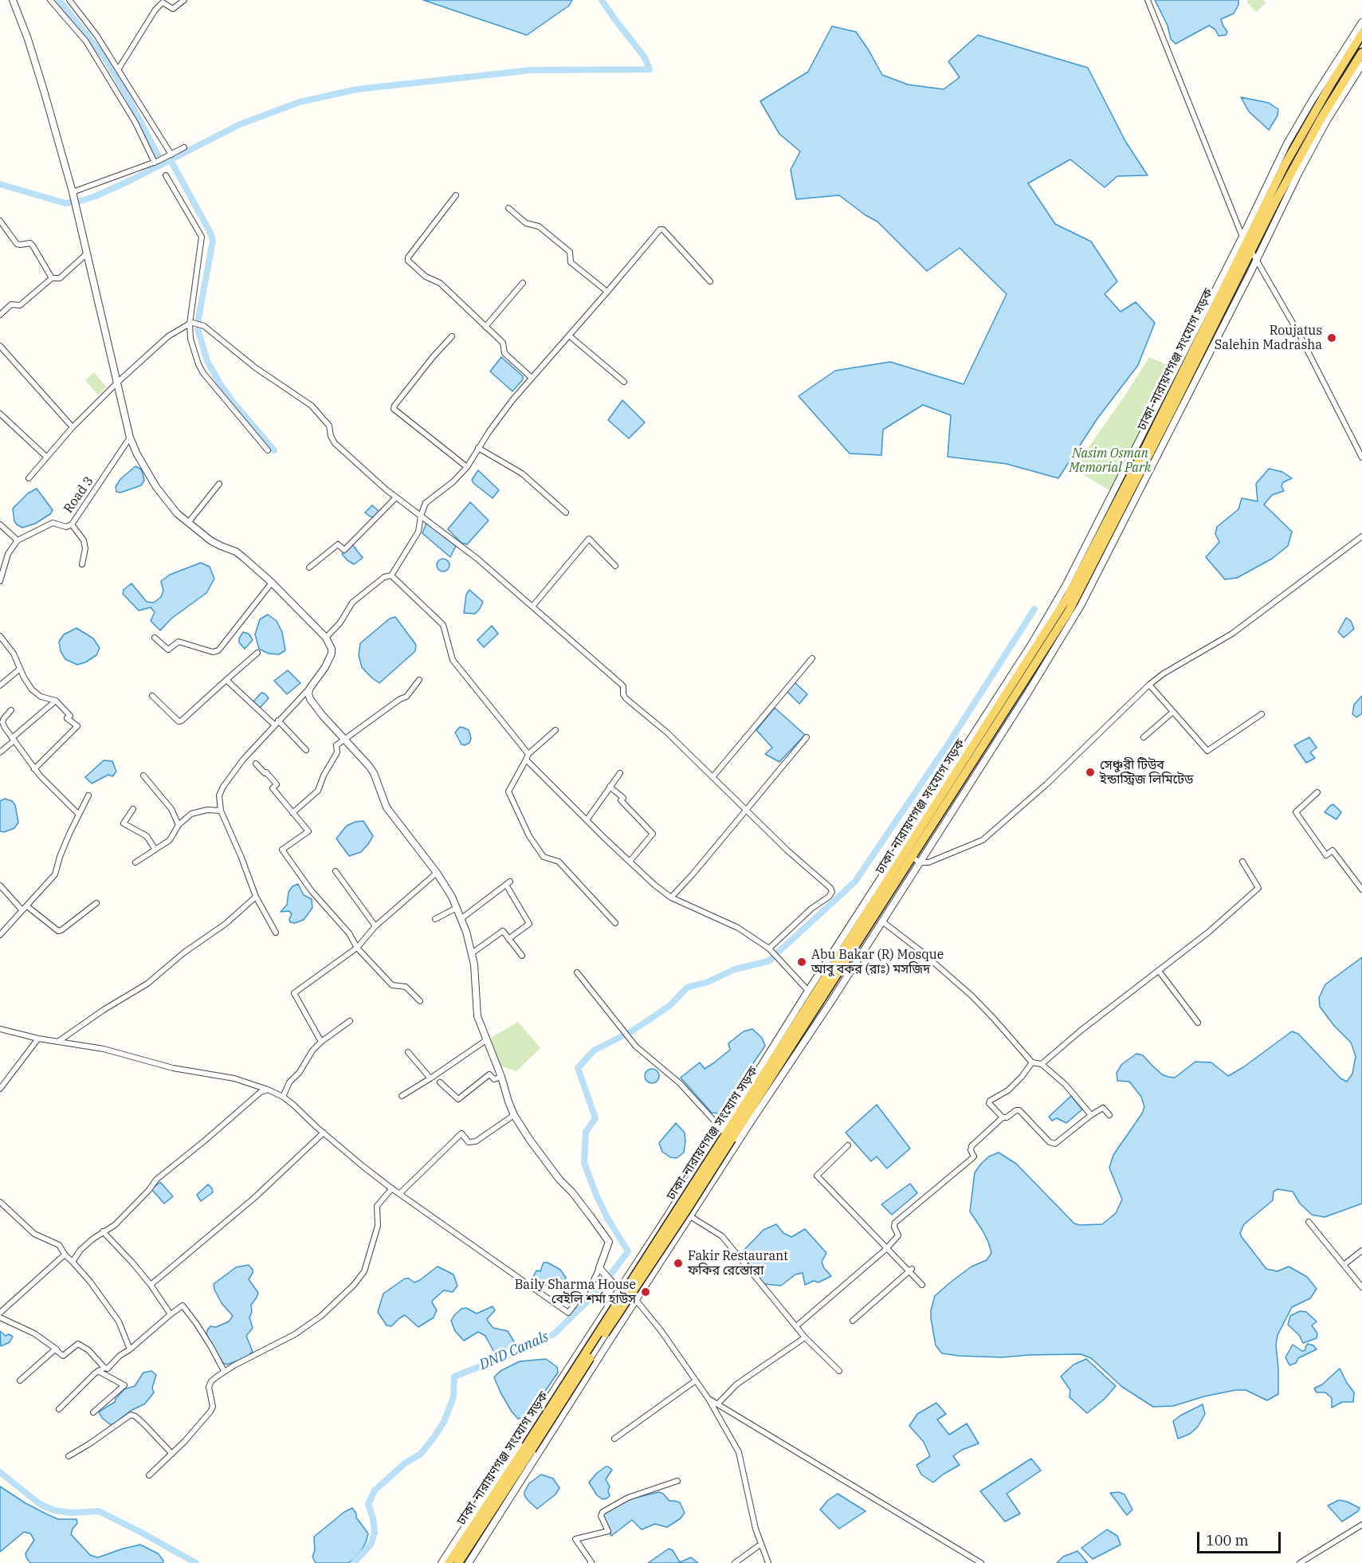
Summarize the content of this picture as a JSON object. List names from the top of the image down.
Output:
{
  "streets": {
    "main road": ["ঢাকা-নারায়ণগঞ্জ সংযোগ সড়ক"],
    "street": ["Road 3"]
  },
  "water": ["DND Canals"],
  "parks": ["Nasim Osman Memorial Park"],
  "places": [
    "Roujatus Salehin Madrasha",
    "সেঞ্চুরী টিউব ইন্ডাস্ট্রিজ লিমিটেড",
    "Abu Bakar (R) Mosque আবু বকর (রাঃ) মসজিদ",
    "Fakir Restaurant ফকির রেস্তোরা",
    "Baily Sharma House বেইলি শর্মা হাউস"
  ],
  "scale_bar": "100 m"
}
